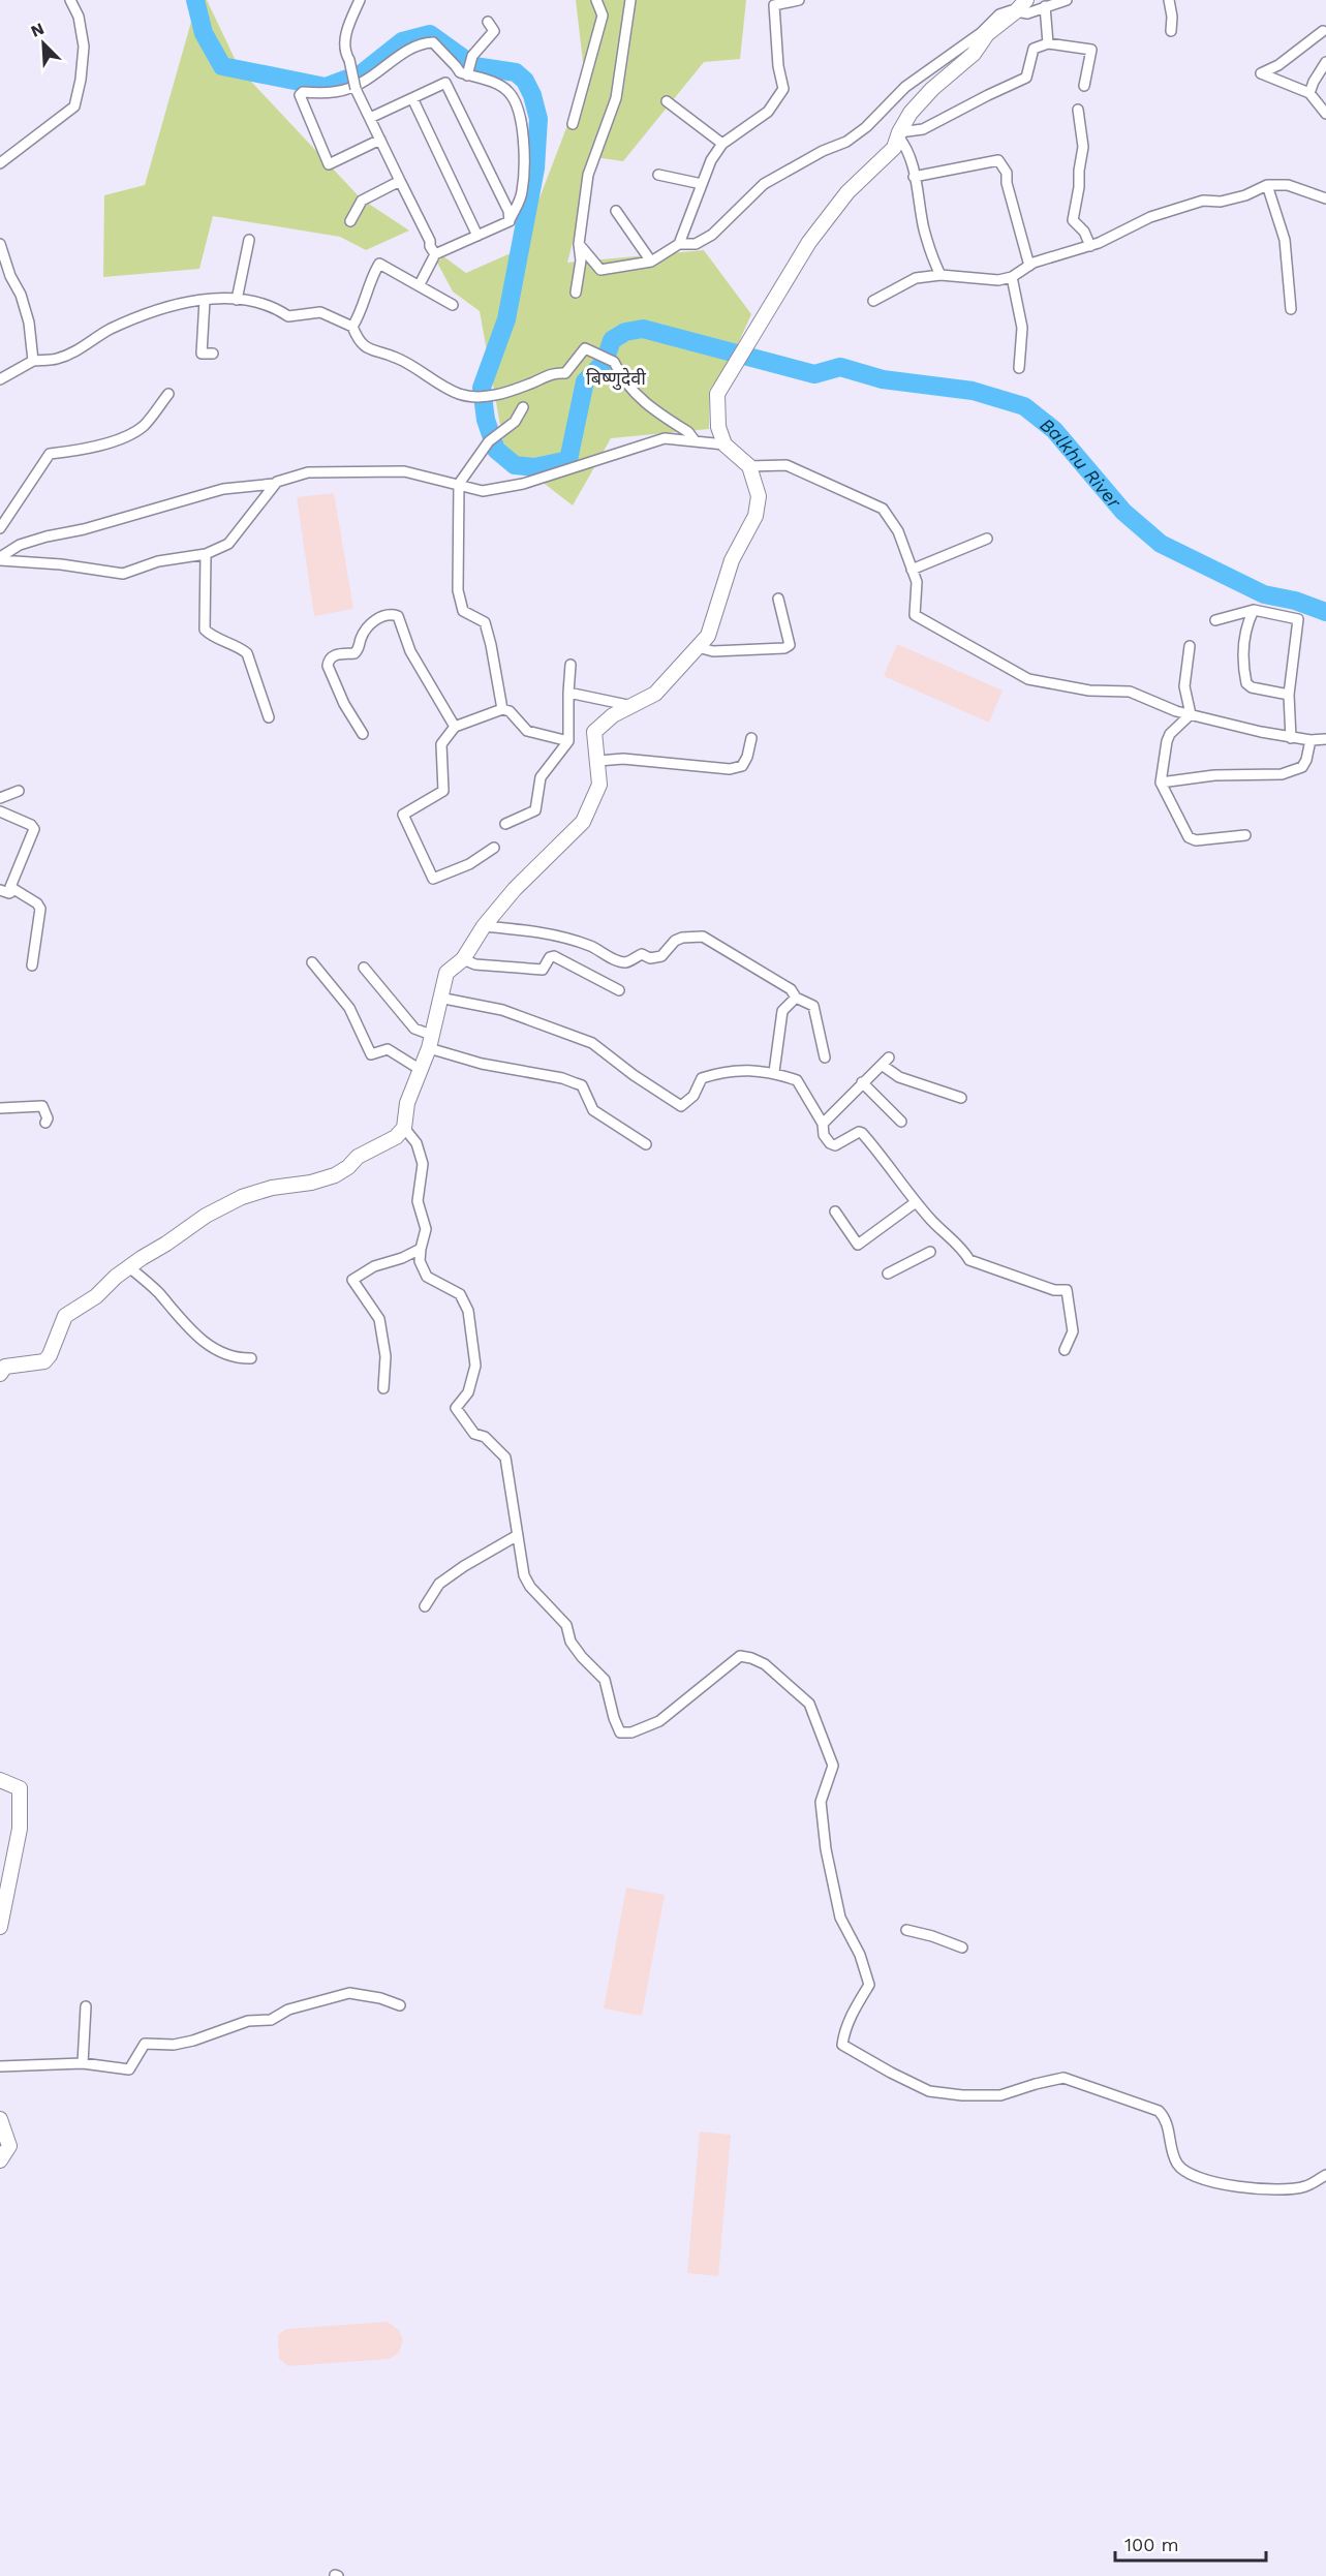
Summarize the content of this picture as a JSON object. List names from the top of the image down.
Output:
{
  "districts": ["बिष्णुदेवी"],
  "water": ["Balkhu River"],
  "scale_bar": "100 m",
  "north": "top left"
}
